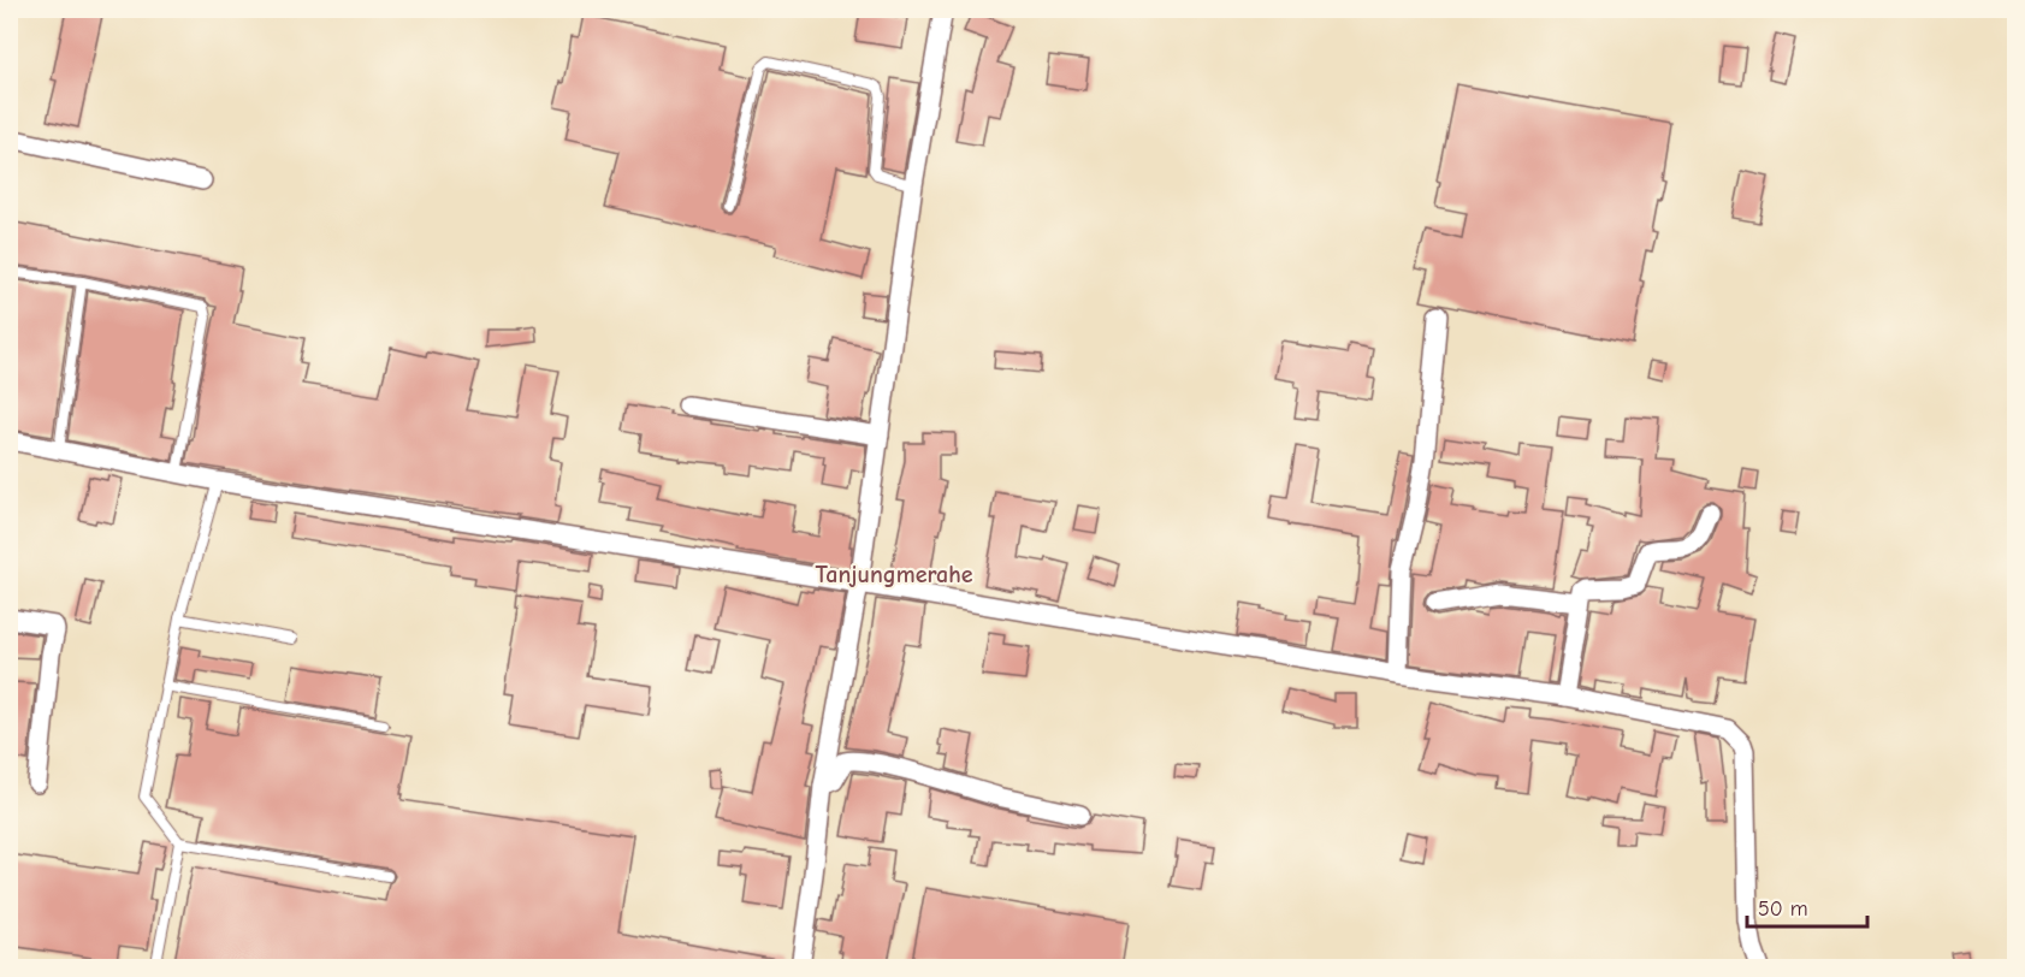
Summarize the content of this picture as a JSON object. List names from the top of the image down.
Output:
{
  "districts": ["Tanjungmerahe"],
  "scale_bar": "50 m"
}
